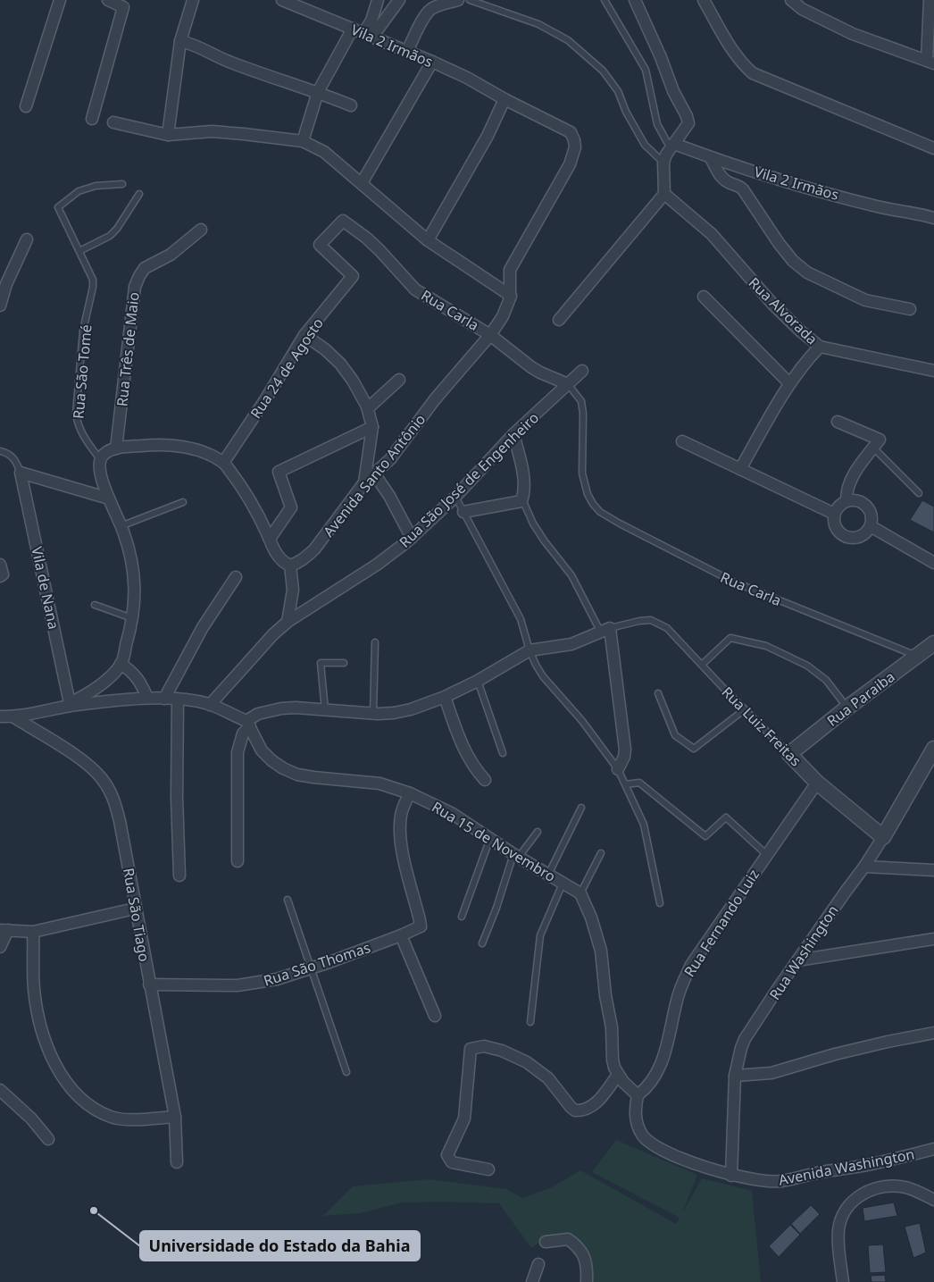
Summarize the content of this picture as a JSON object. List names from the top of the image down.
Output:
{
  "streets": {
    "street": [
      "Vila 2 Irmãos",
      "Rua Carla",
      "Rua Alvorada",
      "Rua Três de Maio",
      "Rua 24 de Agosto",
      "Avenida Santo Antônio",
      "Rua São José de Engenheiro",
      "Vila de Nana",
      "Rua Paraiba",
      "Rua Luiz Freitas",
      "Rua 15 de Novembro",
      "Rua São Tiago",
      "Rua Fernando Luiz",
      "Rua Washington",
      "Rua São Thomas",
      "Avenida Washington"
    ],
    "lane": ["Rua São Tomé"]
  },
  "crossings": [
    ["Vila 2 Irmãos", "Avenida Santo Antônio"],
    ["Rua Carla", "Rua 24 de Agosto"],
    ["Rua Carla", "Avenida Santo Antônio"],
    ["Rua Carla", "Rua São José de Engenheiro"],
    ["Rua Carla", "Rua Paraiba"],
    ["Rua Paraiba", "Rua Luiz Freitas"],
    ["Rua Luiz Freitas", "Rua Fernando Luiz"],
    ["Rua Luiz Freitas", "Rua Washington"],
    ["Rua 15 de Novembro", "Rua São Thomas"],
    ["Rua São Tiago", "Rua São Thomas"],
    ["Rua Fernando Luiz", "Avenida Washington"],
    ["Rua Washington", "Avenida Washington"]
  ],
  "places": ["Universidade do Estado da Bahia"]
}
